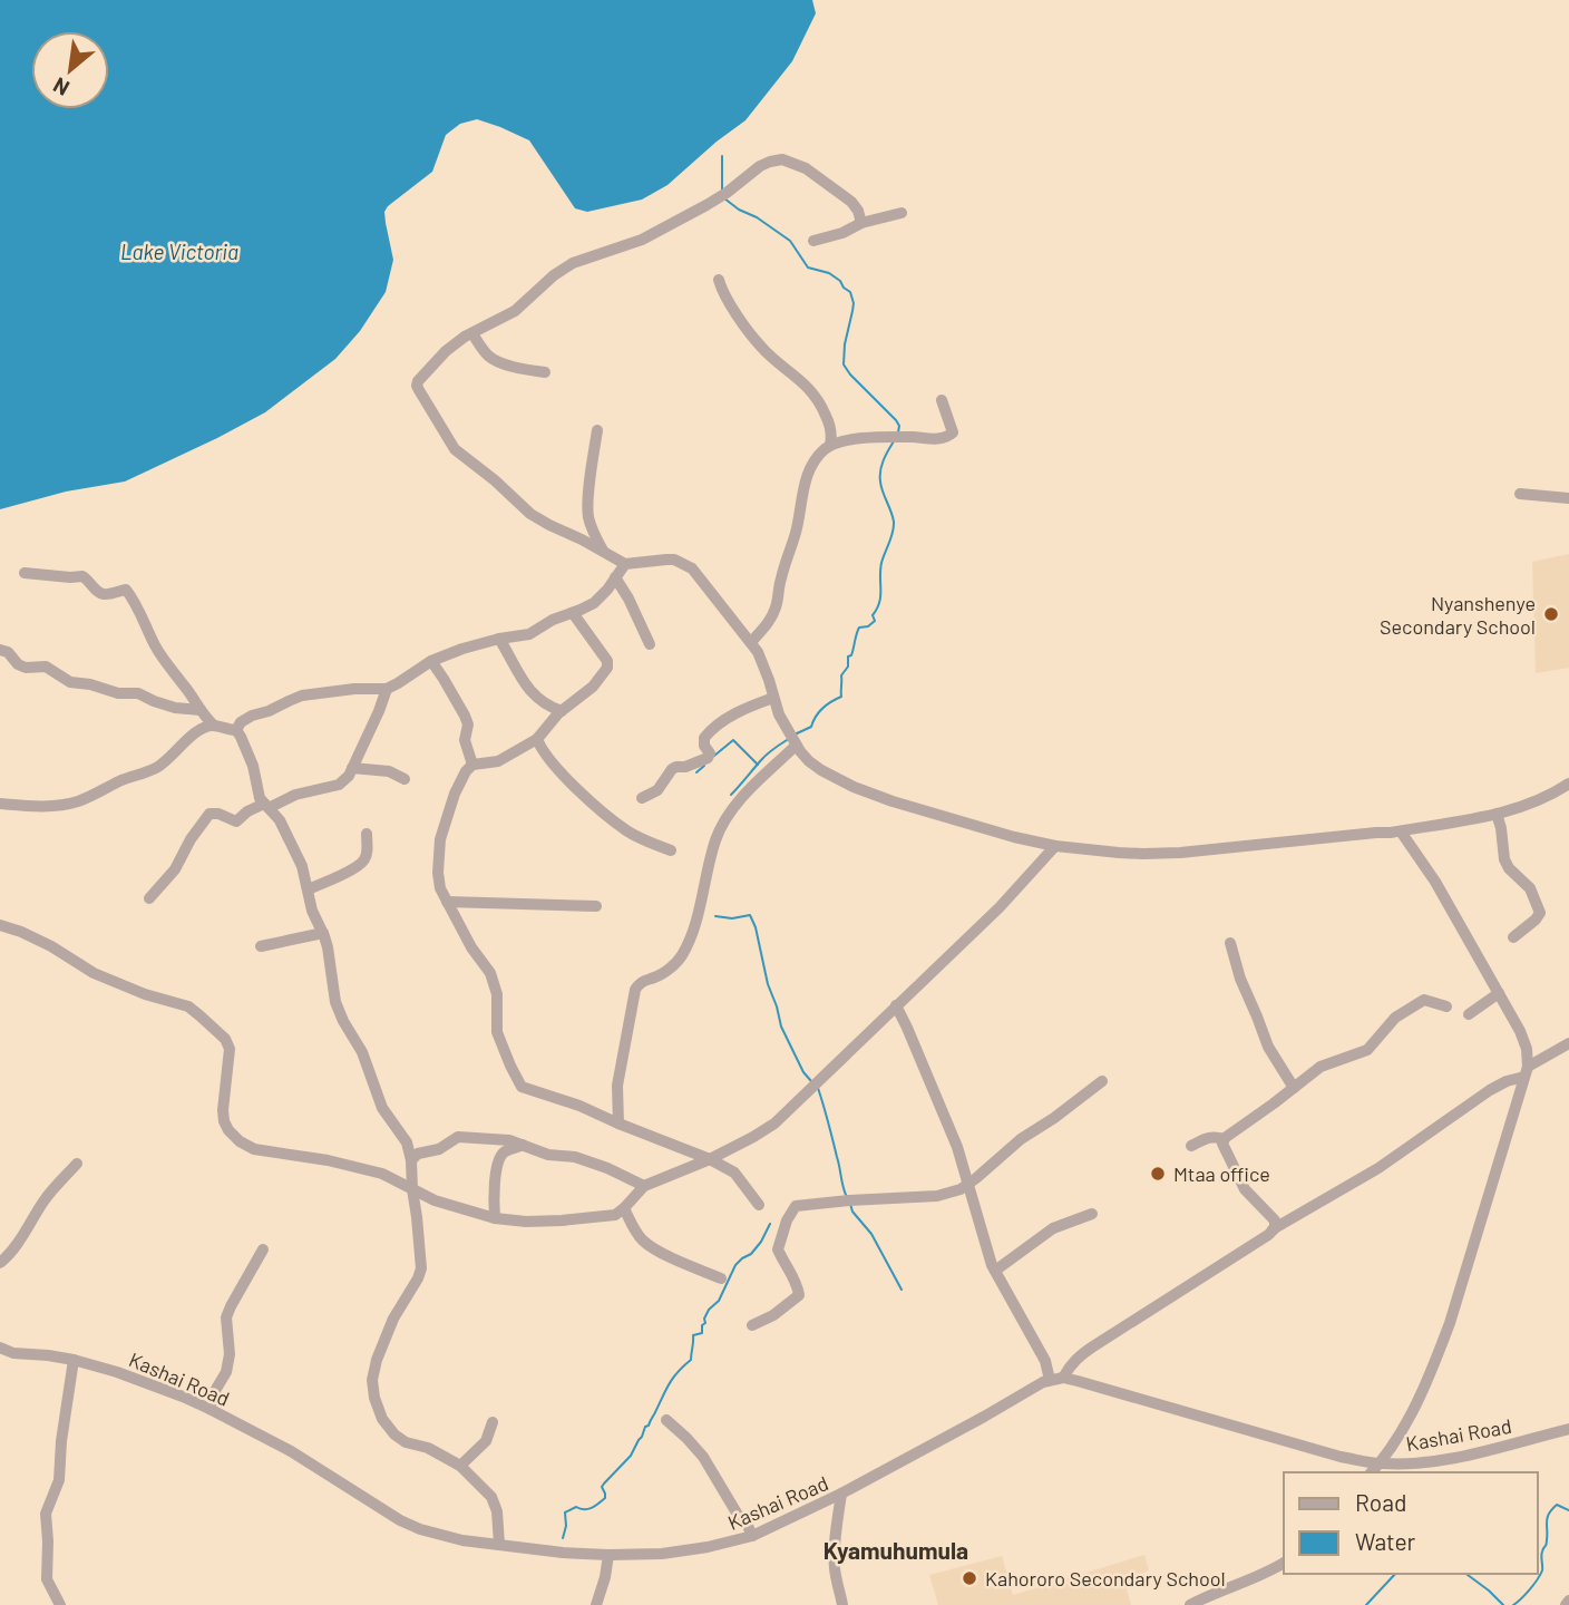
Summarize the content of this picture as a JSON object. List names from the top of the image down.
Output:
{
  "streets": {
    "street": ["Kashai Road"]
  },
  "districts": ["Kyamuhumula"],
  "water": ["Lake Victoria"],
  "places": ["Nyanshenye Secondary School", "Mtaa office", "Kahororo Secondary School"],
  "legend": ["Road", "Water"],
  "north": "bottom left"
}
